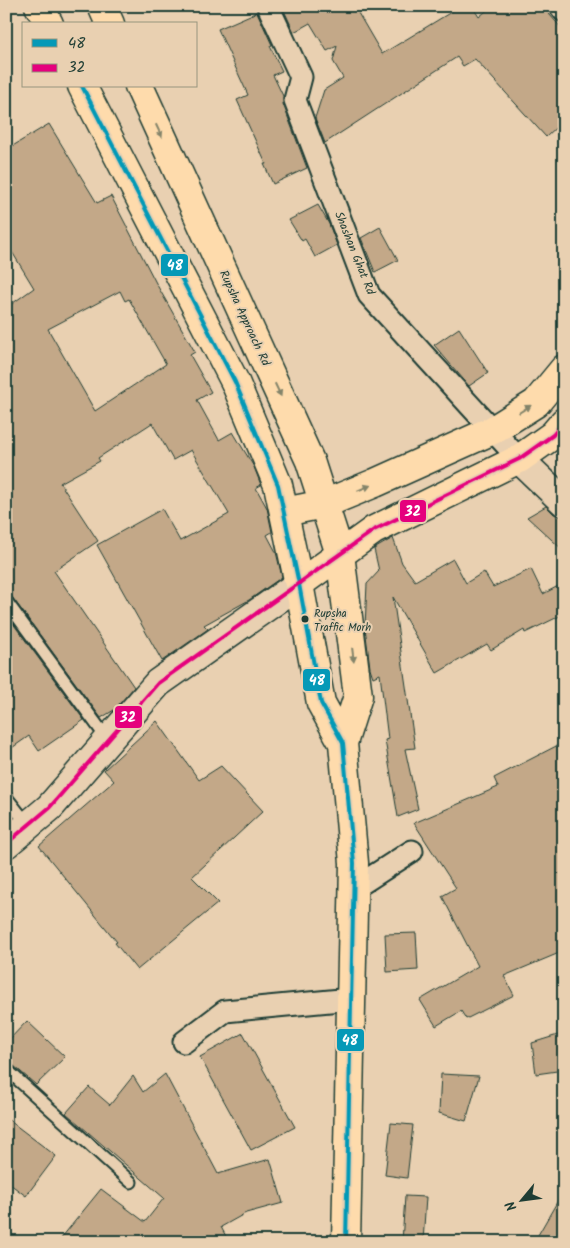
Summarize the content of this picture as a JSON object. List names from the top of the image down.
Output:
{
  "streets": {
    "main road": ["Rupsha Approach Rd"],
    "street": ["Shashan Ghat Rd"]
  },
  "places": ["Rupsha Traffic Morh"],
  "lines": ["transit line 48", "transit line 32"],
  "legend": ["48", "32"],
  "north": "bottom left"
}
